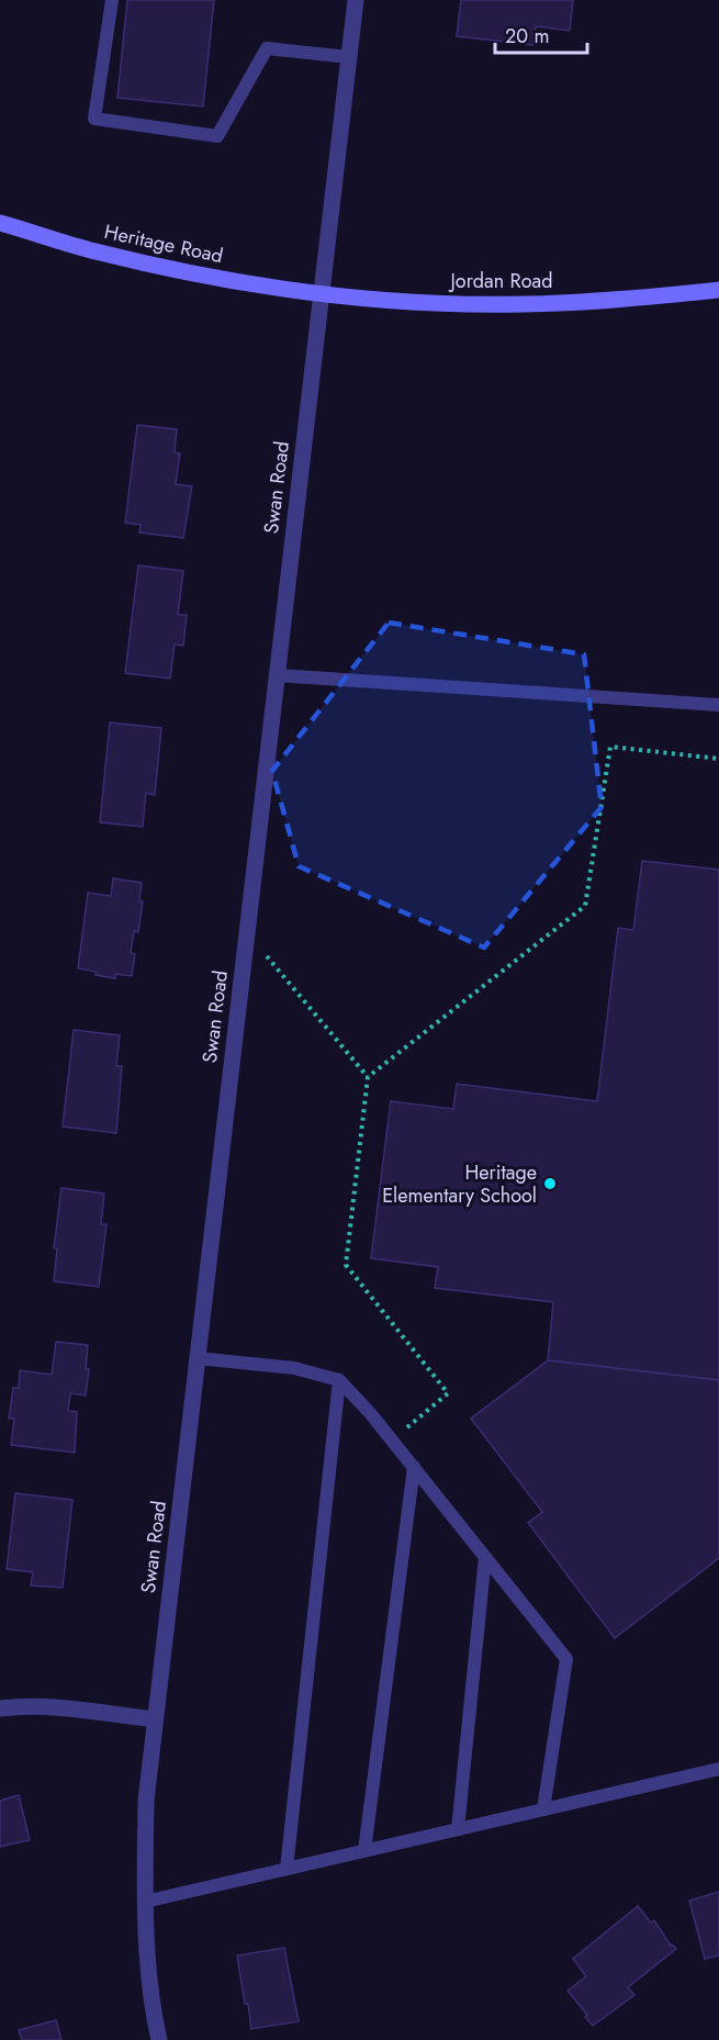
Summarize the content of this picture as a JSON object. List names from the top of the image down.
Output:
{
  "streets": {
    "main road": ["Heritage Road", "Jordan Road"],
    "street": ["Swan Road"]
  },
  "crossings": [
    ["Heritage Road", "Jordan Road"],
    ["Heritage Road", "Swan Road"],
    ["Jordan Road", "Swan Road"]
  ],
  "places": ["Heritage Elementary School"],
  "scale_bar": "20 m"
}
